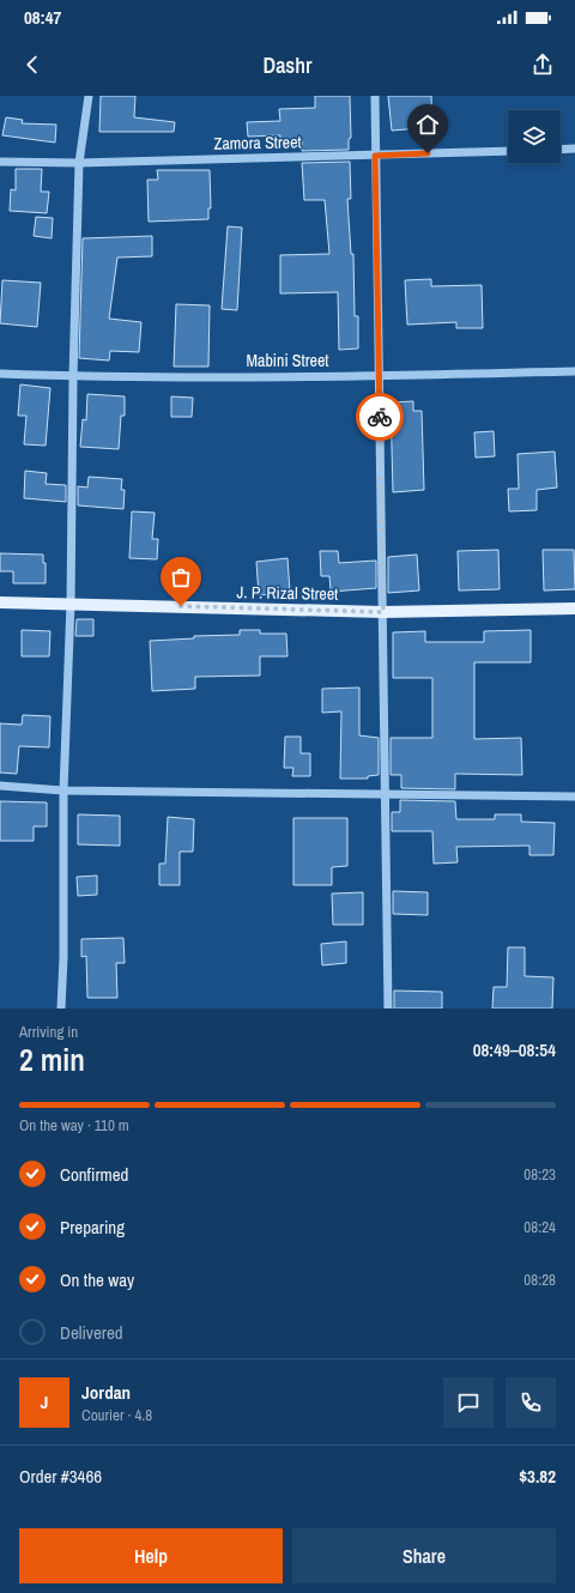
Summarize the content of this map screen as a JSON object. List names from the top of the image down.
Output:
{
  "streets": {
    "main road": ["J. P. Rizal Street"],
    "street": ["Zamora Street", "Mabini Street"]
  },
  "page": {
    "status": "08:47",
    "header": "Dashr",
    "heading": ["2 min", "Arriving in", "08:49–08:54"],
    "panel": [
      "Jordan",
      "Courier · 4.8",
      "Order #3466",
      "$3.82"
    ],
    "bar": "On the way · 110 m",
    "list": [
      ["Confirmed", "08:23"],
      ["Preparing", "08:24"],
      ["On the way", "08:28"],
      "Delivered"
    ],
    "round": "J",
    "buttons": ["Help", "Share"]
  }
}
